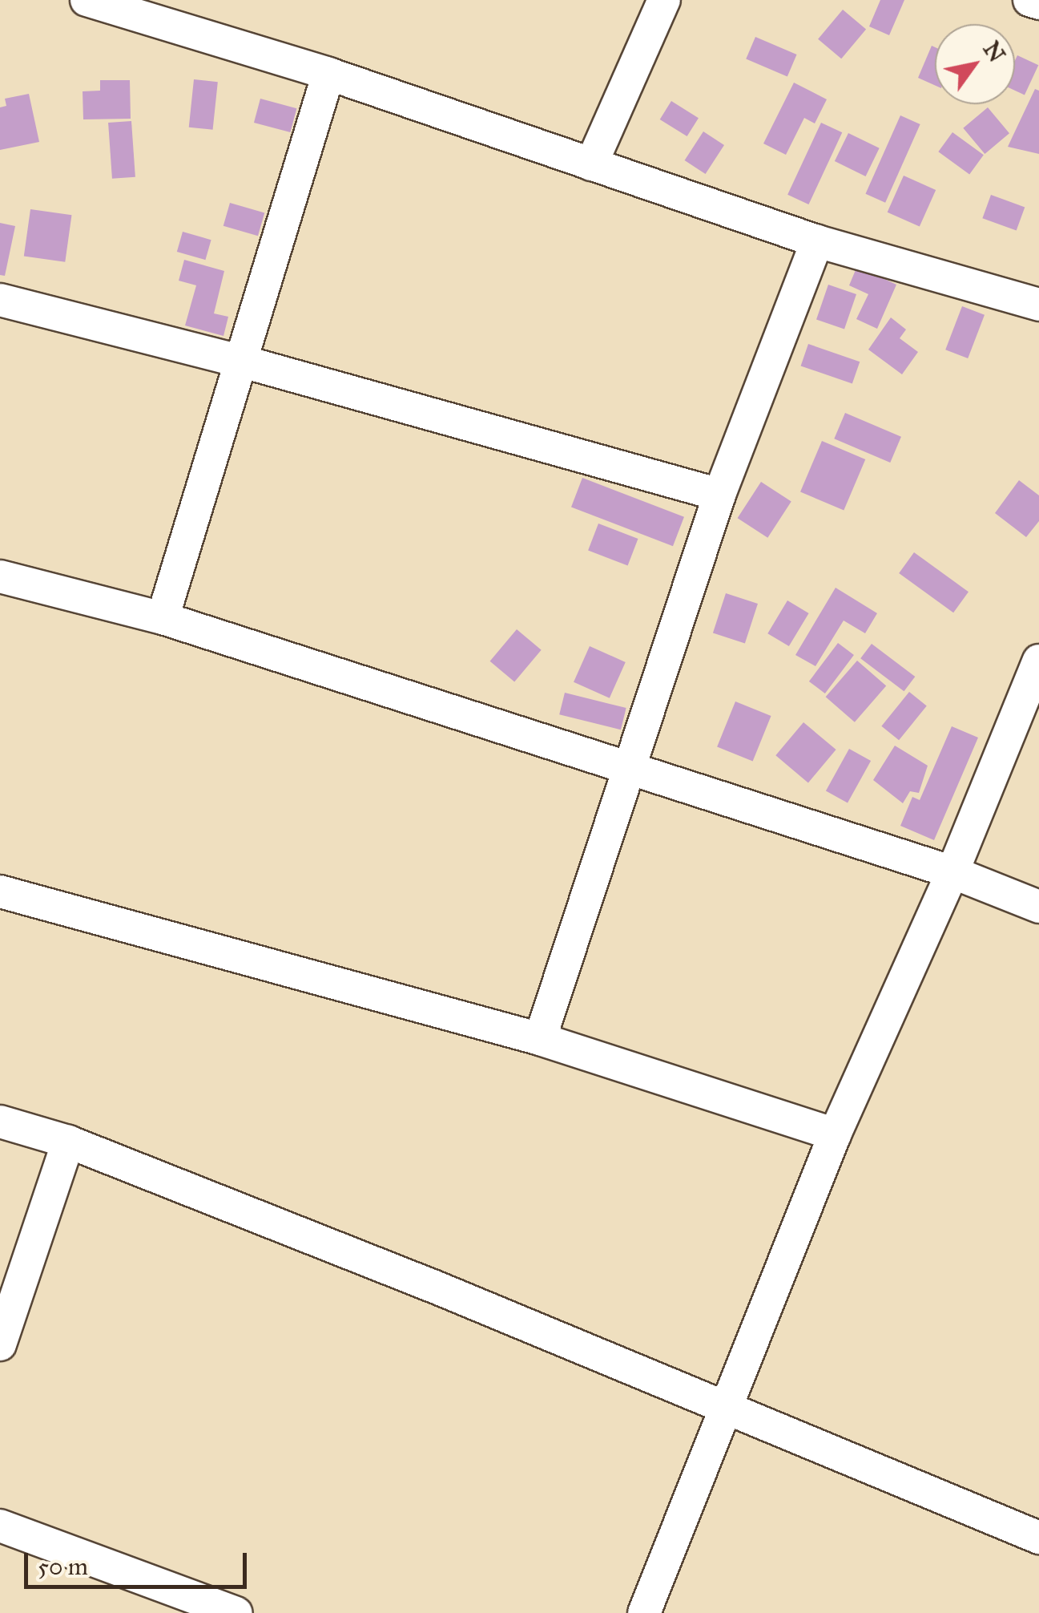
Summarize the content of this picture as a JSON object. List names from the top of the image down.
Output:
{
  "scale_bar": "50 m",
  "north": "top right"
}
